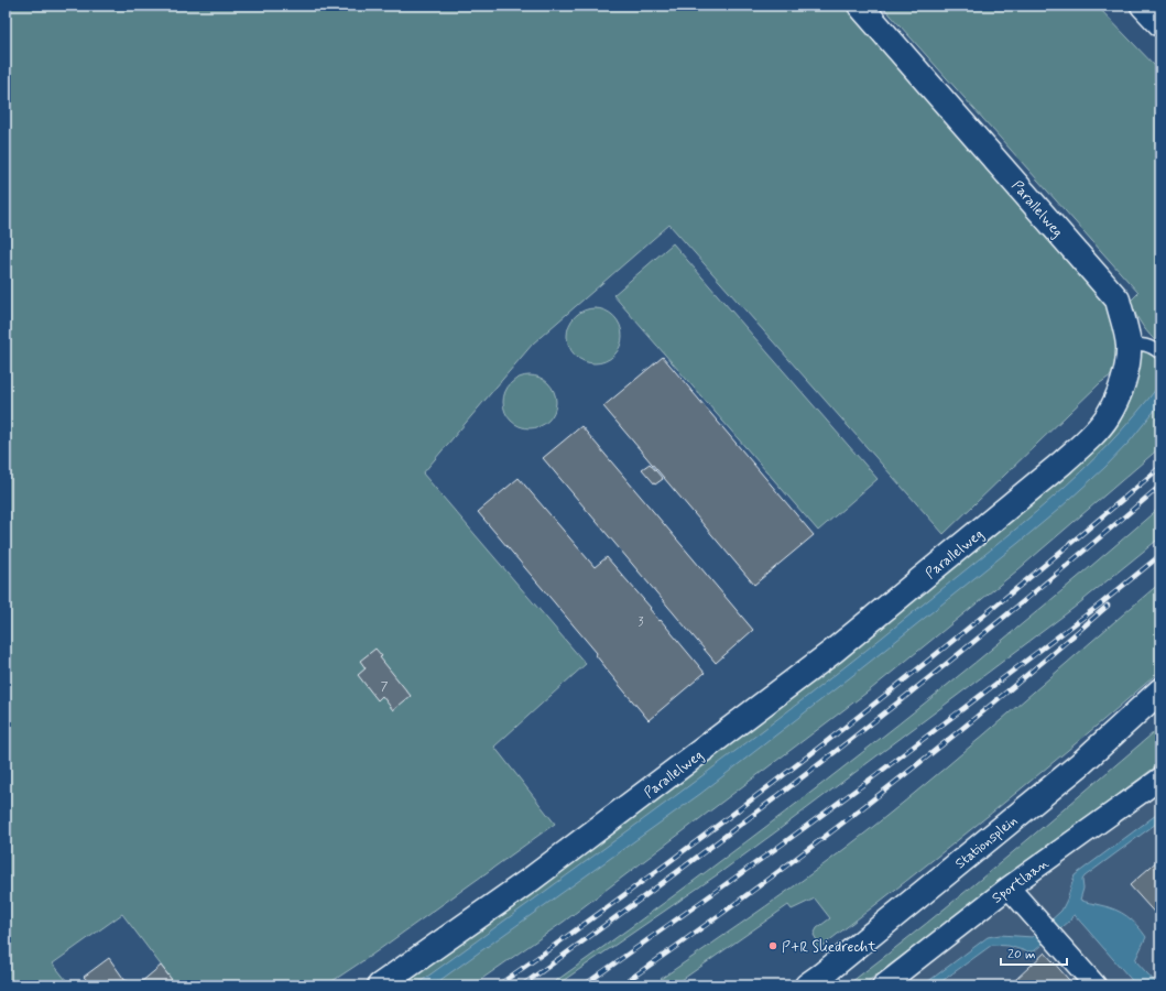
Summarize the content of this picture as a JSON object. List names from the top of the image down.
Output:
{
  "streets": {
    "street": ["Parallelweg", "Stationsplein", "Sportlaan"]
  },
  "places": ["P+R Sliedrecht"],
  "house_numbers": ["3", "7"],
  "scale_bar": "20 m"
}
